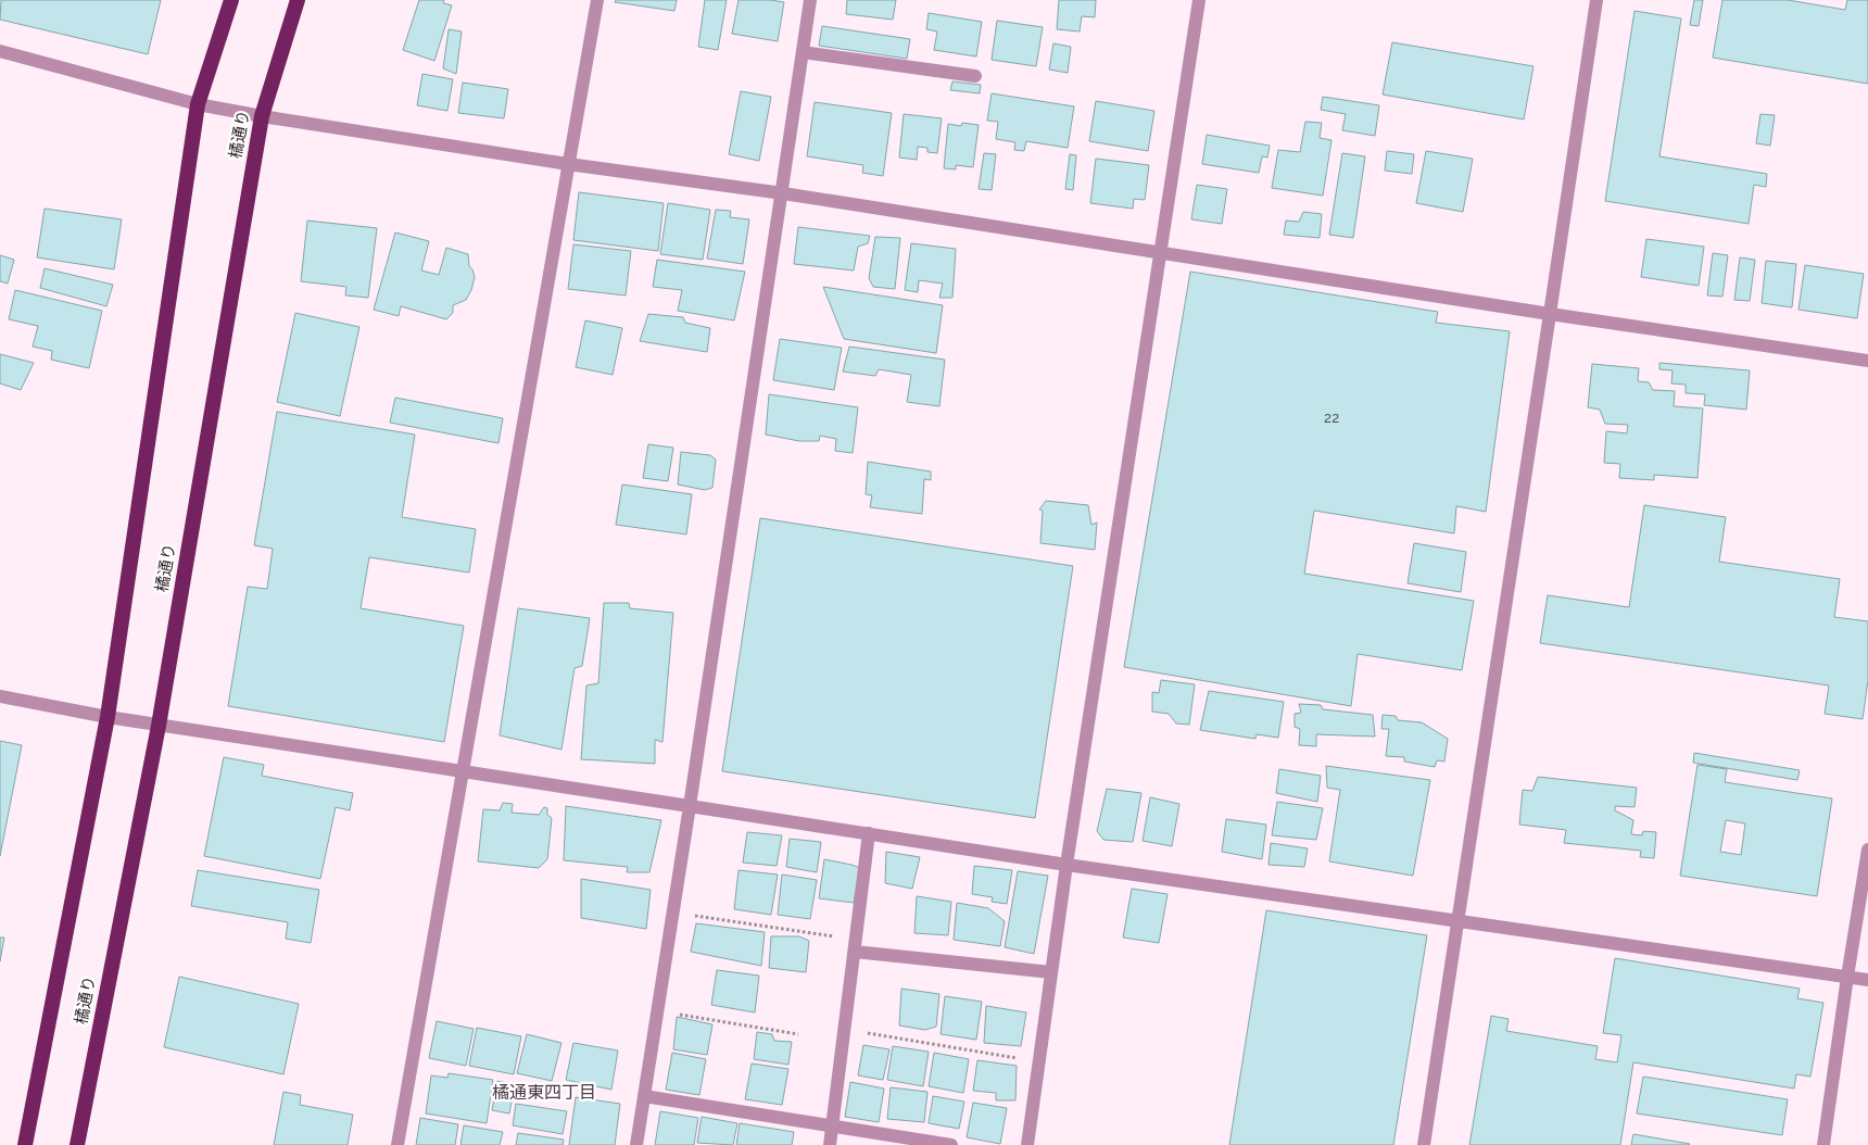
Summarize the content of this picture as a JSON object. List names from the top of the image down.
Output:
{
  "streets": {
    "highway": ["橘通り"]
  },
  "districts": ["橘通東四丁目"],
  "house_numbers": ["22"]
}
